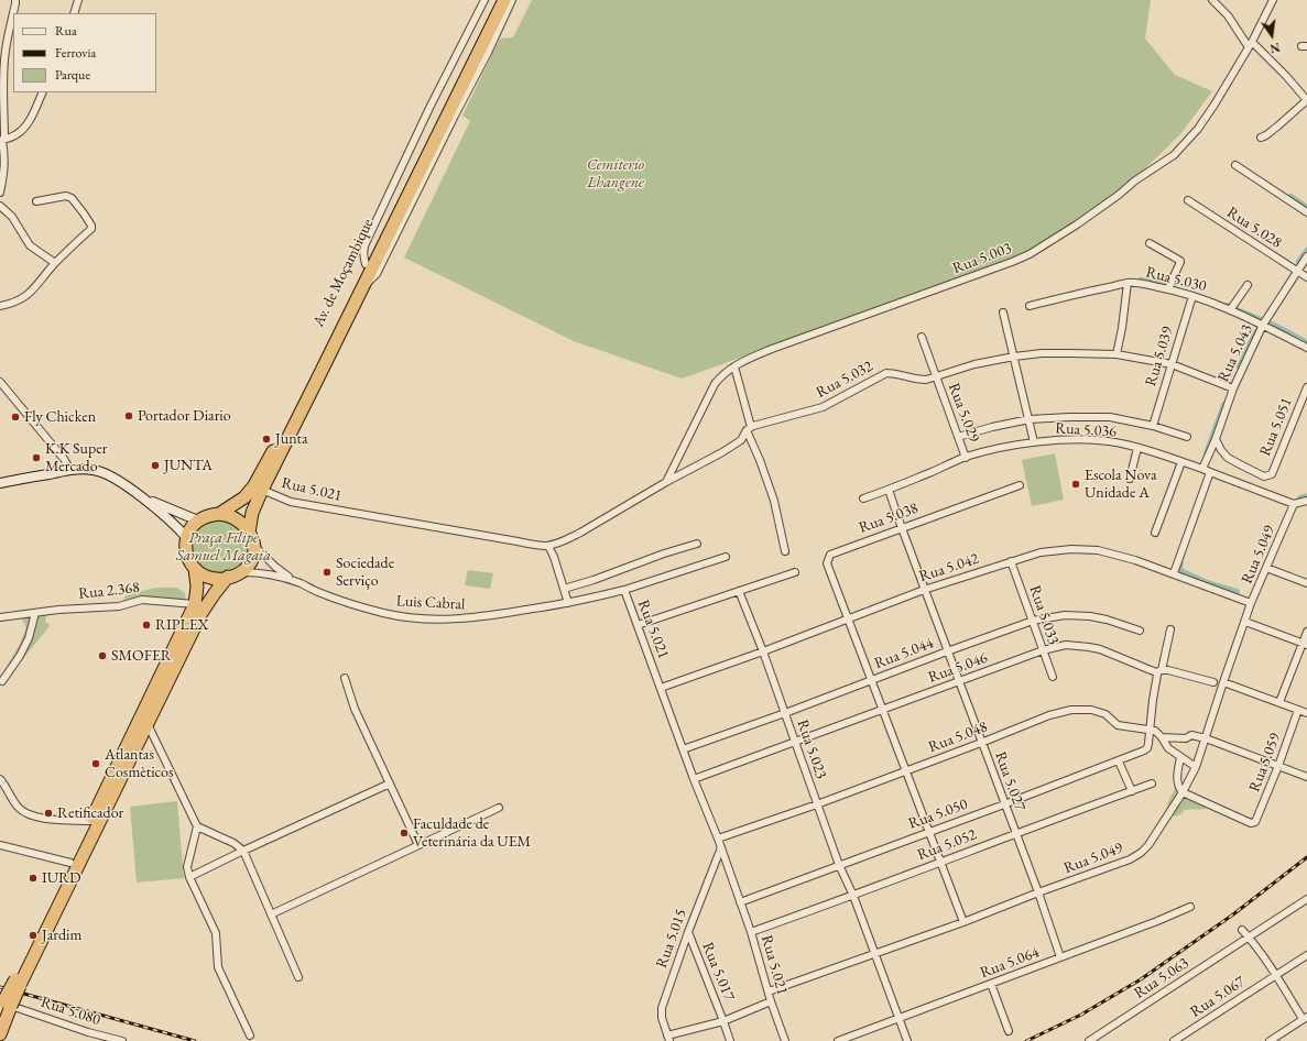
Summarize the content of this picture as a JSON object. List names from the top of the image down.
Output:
{
  "streets": {
    "highway": ["Av. de Moçambique"],
    "street": [
      "Rua 5.028",
      "Rua 5.003",
      "Rua 5.030",
      "Rua 5.043",
      "Rua 5.039",
      "Rua 5.032",
      "Rua 5.029",
      "Rua 5.051",
      "Rua 5.036",
      "Rua 5.021",
      "Rua 5.038",
      "Rua 5.049",
      "Rua 5.042",
      "Rua 2.368",
      "Luis Cabral",
      "Rua 5.033",
      "Rua 5.044",
      "Rua 5.046",
      "Rua 5.048",
      "Rua 5.023",
      "Rua 5.059",
      "Rua 5.027",
      "Rua 5.050",
      "Rua 5.052",
      "Rua 5.015",
      "Rua 5.064",
      "Rua 5.017",
      "Rua 5.063",
      "Rua 5.067",
      "Rua 5.080"
    ]
  },
  "crossings": [
    ["Rua 5.028", "Rua 5.043"],
    ["Av. de Moçambique", "Rua 5.021"],
    ["Av. de Moçambique", "Luis Cabral"],
    ["Rua 5.030", "Rua 5.043"],
    ["Rua 5.030", "Rua 5.039"],
    ["Rua 5.043", "Rua 5.032"],
    ["Rua 5.043", "Rua 5.051"],
    ["Rua 5.043", "Rua 5.036"],
    ["Rua 5.039", "Rua 5.032"],
    ["Rua 5.032", "Rua 5.029"],
    ["Rua 5.029", "Rua 5.036"],
    ["Rua 5.036", "Rua 5.049"],
    ["Rua 5.036", "Rua 5.027"],
    ["Rua 5.021", "Rua 5.049"],
    ["Rua 5.021", "Rua 5.042"],
    ["Rua 5.021", "Luis Cabral"],
    ["Rua 5.021", "Rua 5.044"],
    ["Rua 5.021", "Rua 5.046"],
    ["Rua 5.021", "Rua 5.048"],
    ["Rua 5.021", "Rua 5.050"],
    ["Rua 5.021", "Rua 5.052"],
    ["Rua 5.021", "Rua 5.015"],
    ["Rua 5.038", "Rua 5.042"],
    ["Rua 5.038", "Rua 5.027"],
    ["Rua 5.049", "Rua 5.042"],
    ["Rua 5.049", "Rua 5.048"],
    ["Rua 5.049", "Rua 5.023"],
    ["Rua 5.049", "Rua 5.059"],
    ["Rua 5.049", "Rua 5.027"],
    ["Rua 5.042", "Rua 5.033"],
    ["Rua 5.042", "Rua 5.023"],
    ["Rua 5.042", "Rua 5.027"],
    ["Rua 5.033", "Rua 5.044"],
    ["Rua 5.033", "Rua 5.046"],
    ["Rua 5.044", "Rua 5.023"],
    ["Rua 5.044", "Rua 5.027"],
    ["Rua 5.046", "Rua 5.023"],
    ["Rua 5.046", "Rua 5.027"],
    ["Rua 5.048", "Rua 5.023"],
    ["Rua 5.048", "Rua 5.027"],
    ["Rua 5.048", "Rua 5.050"],
    ["Rua 5.023", "Rua 5.050"],
    ["Rua 5.023", "Rua 5.052"],
    ["Rua 5.023", "Rua 5.064"],
    ["Rua 5.027", "Rua 5.050"],
    ["Rua 5.027", "Rua 5.052"],
    ["Rua 5.027", "Rua 5.064"],
    ["Rua 5.015", "Rua 5.017"]
  ],
  "parks": ["Cemiterio Lhangene", "Praça Filipe Samuel Magaia"],
  "places": [
    "Portador Diario",
    "Fly Chicken",
    "Junta",
    "K.K Super Mercado",
    "JUNTA",
    "Escola Nova Unidade A",
    "Sociedade Serviço",
    "RIPLEX",
    "SMOFER",
    "Atlantas Cosmèticos",
    "Retificador",
    "Faculdade de Veterinária da UEM",
    "IURD",
    "Jardim"
  ],
  "legend": ["Rua", "Ferrovia", "Parque"],
  "north": "bottom"
}
